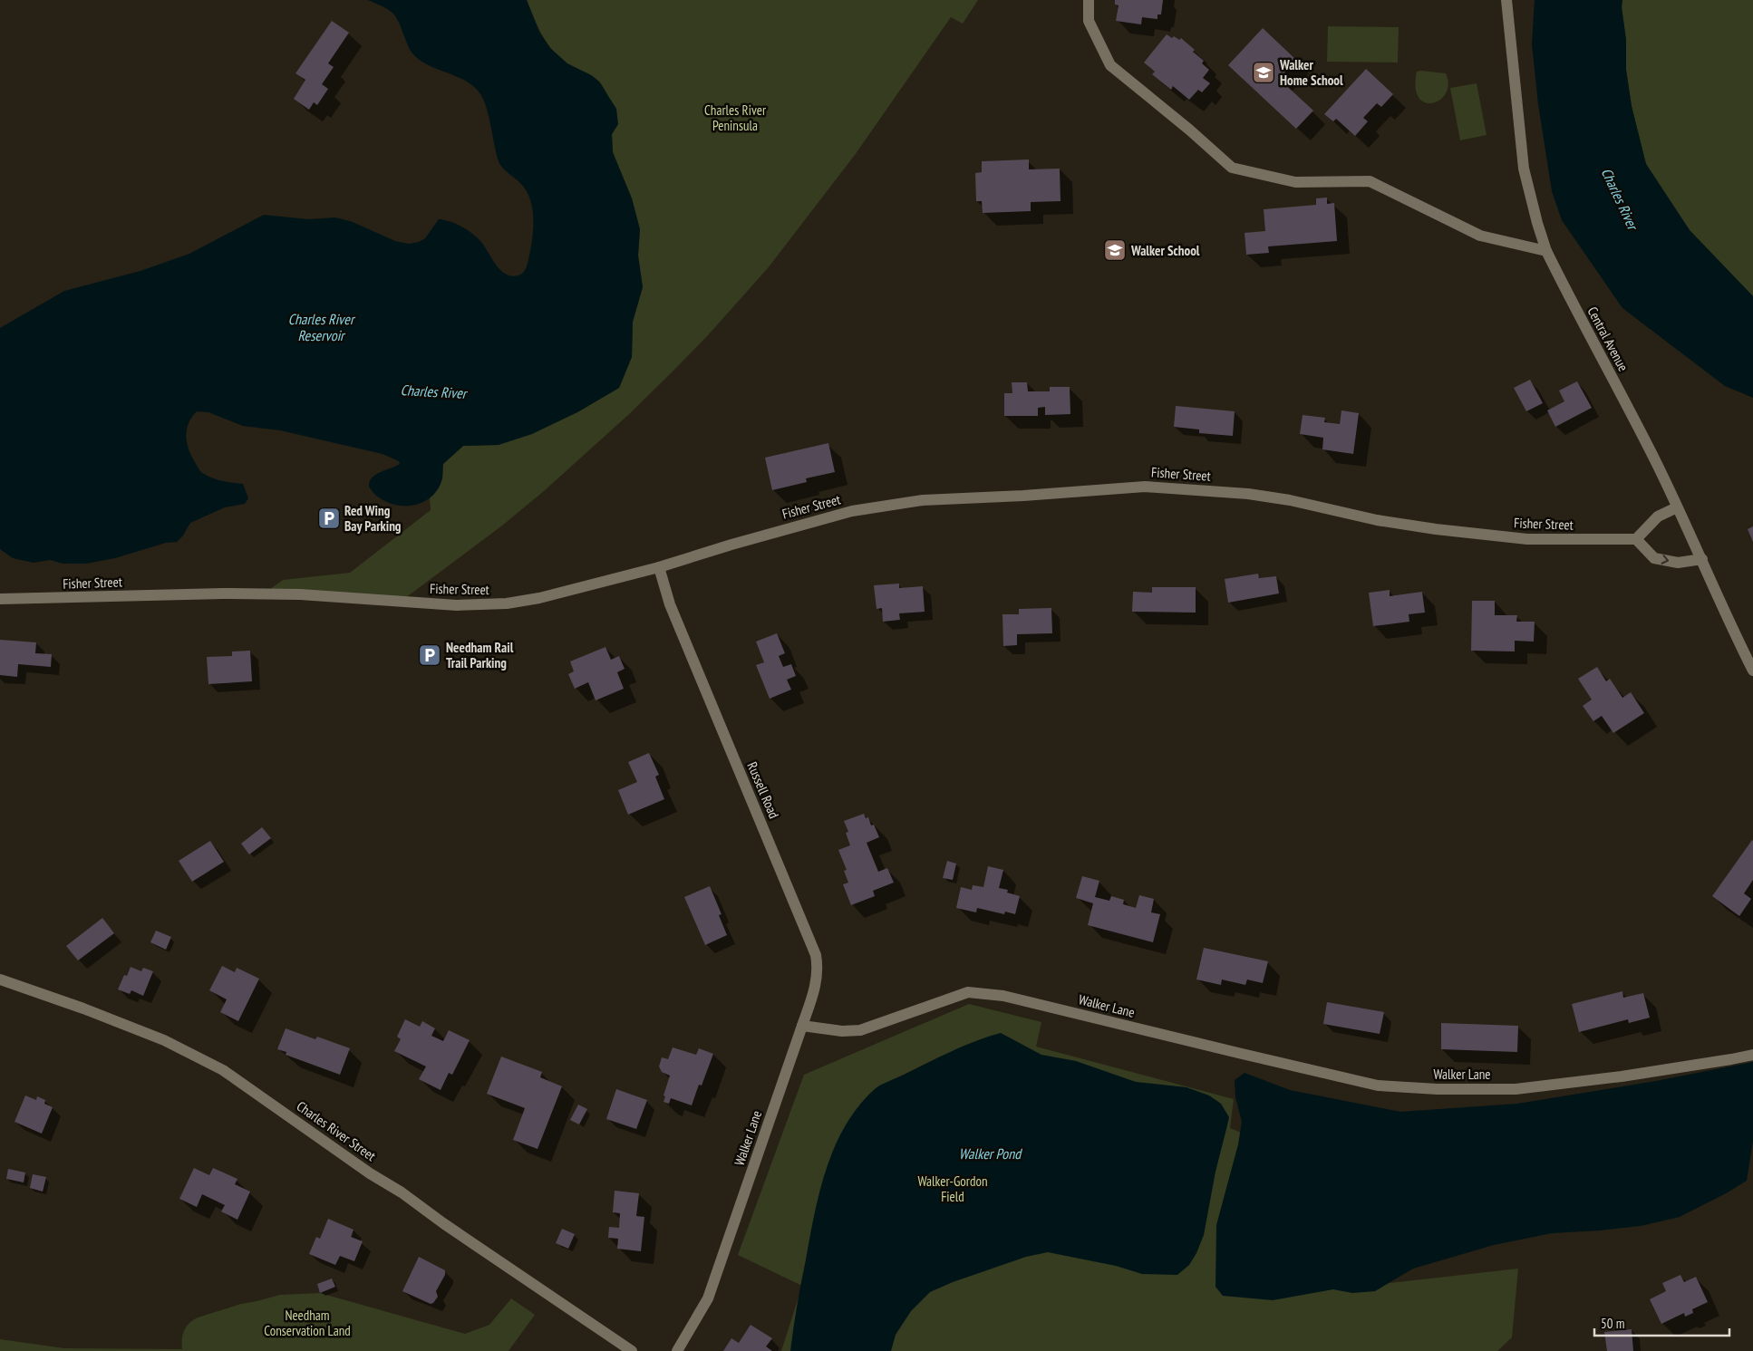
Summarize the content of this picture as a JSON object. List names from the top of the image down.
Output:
{
  "streets": {
    "street": [
      "Central Avenue",
      "Fisher Street",
      "Russell Road",
      "Walker Lane",
      "Charles River Street"
    ]
  },
  "crossings": [
    ["Fisher Street", "Russell Road"],
    ["Russell Road", "Walker Lane"]
  ],
  "water": ["Charles River", "Charles River Reservoir", "Walker Pond"],
  "parks": ["Charles River Peninsula", "Walker-Gordon Field", "Needham Conservation Land"],
  "places": {
    "school or university": ["Walker Home School", "Walker School"],
    "parking": ["Red Wing Bay Parking", "Needham Rail Trail Parking"]
  },
  "scale_bar": "50 m"
}
